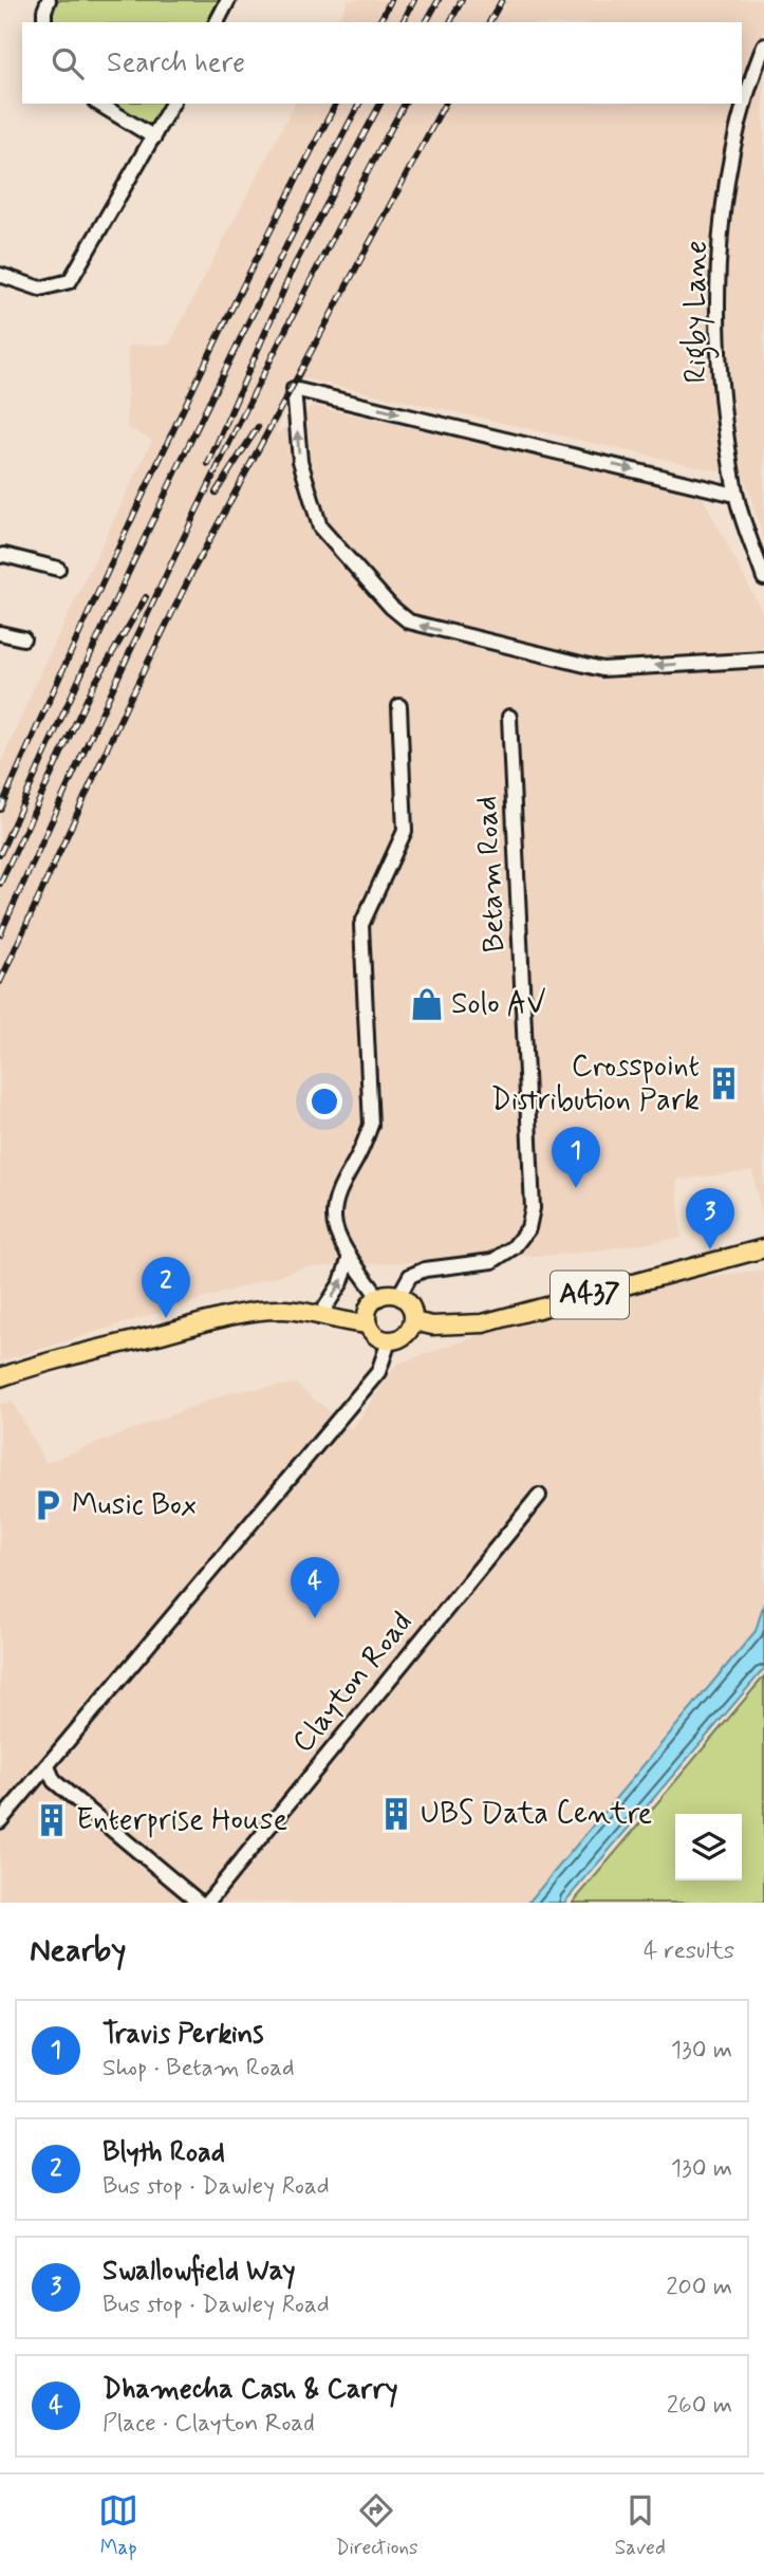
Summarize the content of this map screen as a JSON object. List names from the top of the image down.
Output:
{
  "streets": {
    "main road": ["A437"],
    "street": ["Rigby Lane", "Betam Road", "Clayton Road"]
  },
  "crossings": [
    ["Betam Road", "A437"]
  ],
  "places": {
    "shop": ["Solo AV"],
    "building": ["Crosspoint Distribution Park", "UBS Data Centre", "Enterprise House"],
    "parking": ["Music Box"]
  },
  "page": {
    "search": "Search here",
    "pins": [
      "1",
      "3",
      "2",
      "4"
    ],
    "heading": ["Nearby", "4 results"],
    "list": [
      {
        "mark": "1",
        "name": "Travis Perkins",
        "note": "Shop · Betam Road",
        "value": "130 m"
      },
      {
        "mark": "2",
        "name": "Blyth Road",
        "note": "Bus stop · Dawley Road",
        "value": "130 m"
      },
      {
        "mark": "3",
        "name": "Swallowfield Way",
        "note": "Bus stop · Dawley Road",
        "value": "200 m"
      },
      {
        "mark": "4",
        "name": "Dhamecha Cash & Carry",
        "note": "Place · Clayton Road",
        "value": "260 m"
      }
    ],
    "nav": ["Map", "Directions", "Saved"]
  }
}
